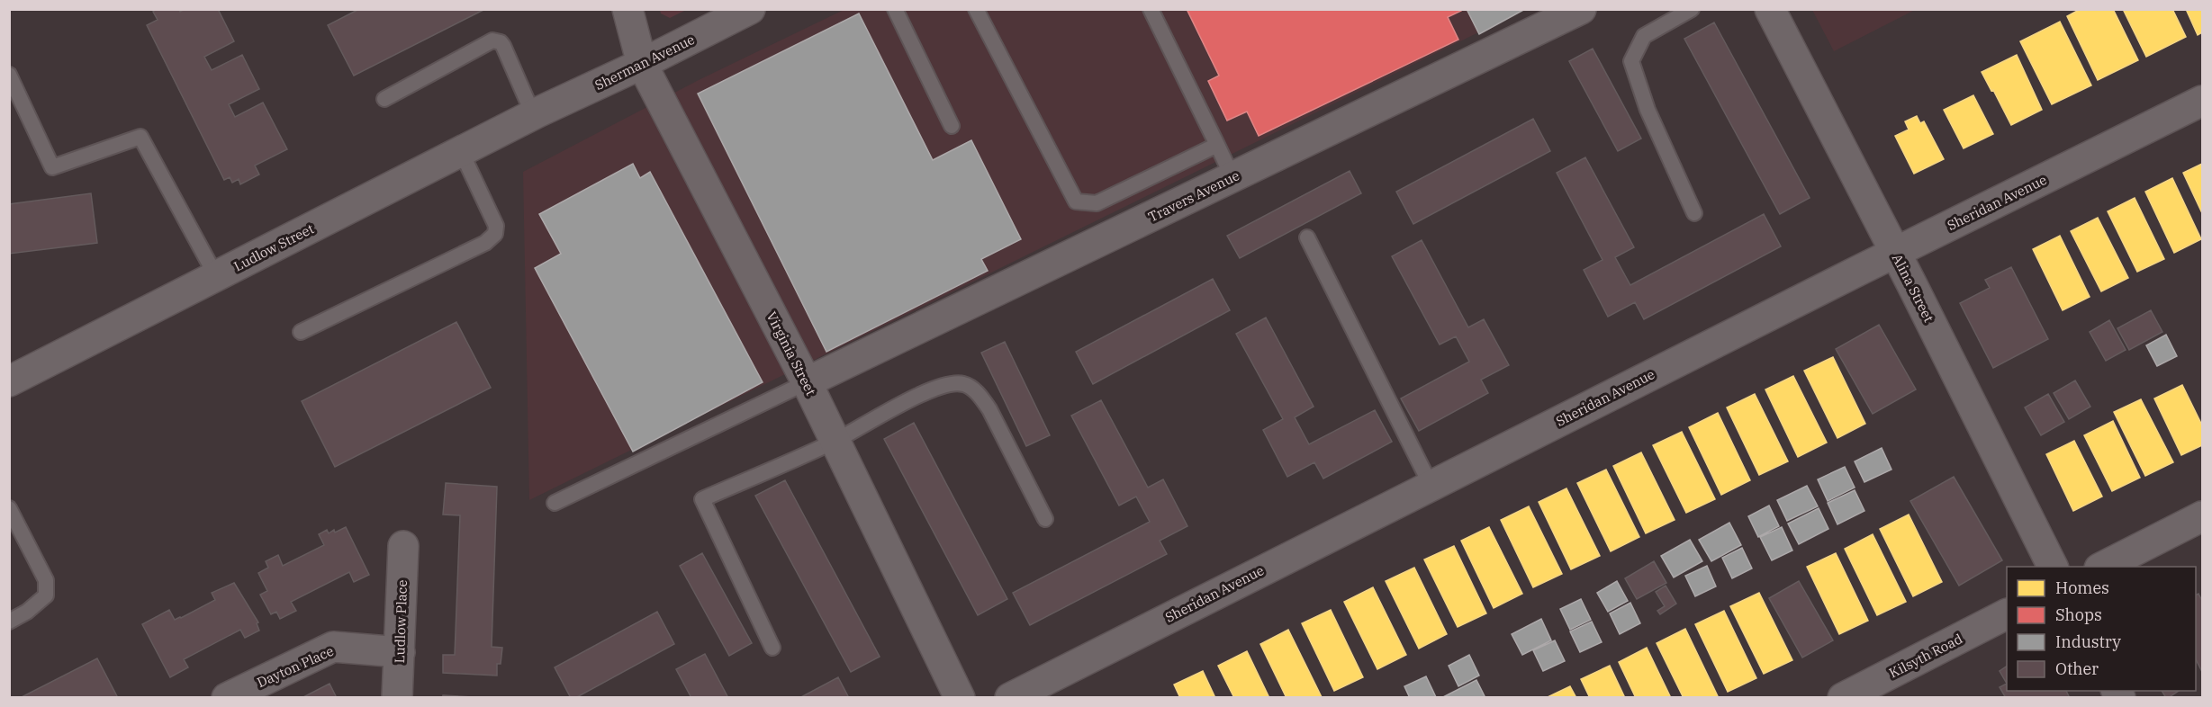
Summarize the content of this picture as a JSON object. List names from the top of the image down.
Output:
{
  "streets": {
    "street": [
      "Sherman Avenue",
      "Travers Avenue",
      "Sheridan Avenue",
      "Ludlow Street",
      "Alina Street",
      "Virginia Street",
      "Ludlow Place",
      "Kilsyth Road",
      "Dayton Place"
    ]
  },
  "crossings": [
    ["Sherman Avenue", "Ludlow Street"],
    ["Sherman Avenue", "Virginia Street"],
    ["Travers Avenue", "Virginia Street"],
    ["Sheridan Avenue", "Alina Street"],
    ["Ludlow Place", "Dayton Place"]
  ],
  "legend": [
    "Homes",
    "Shops",
    "Industry",
    "Other"
  ]
}
